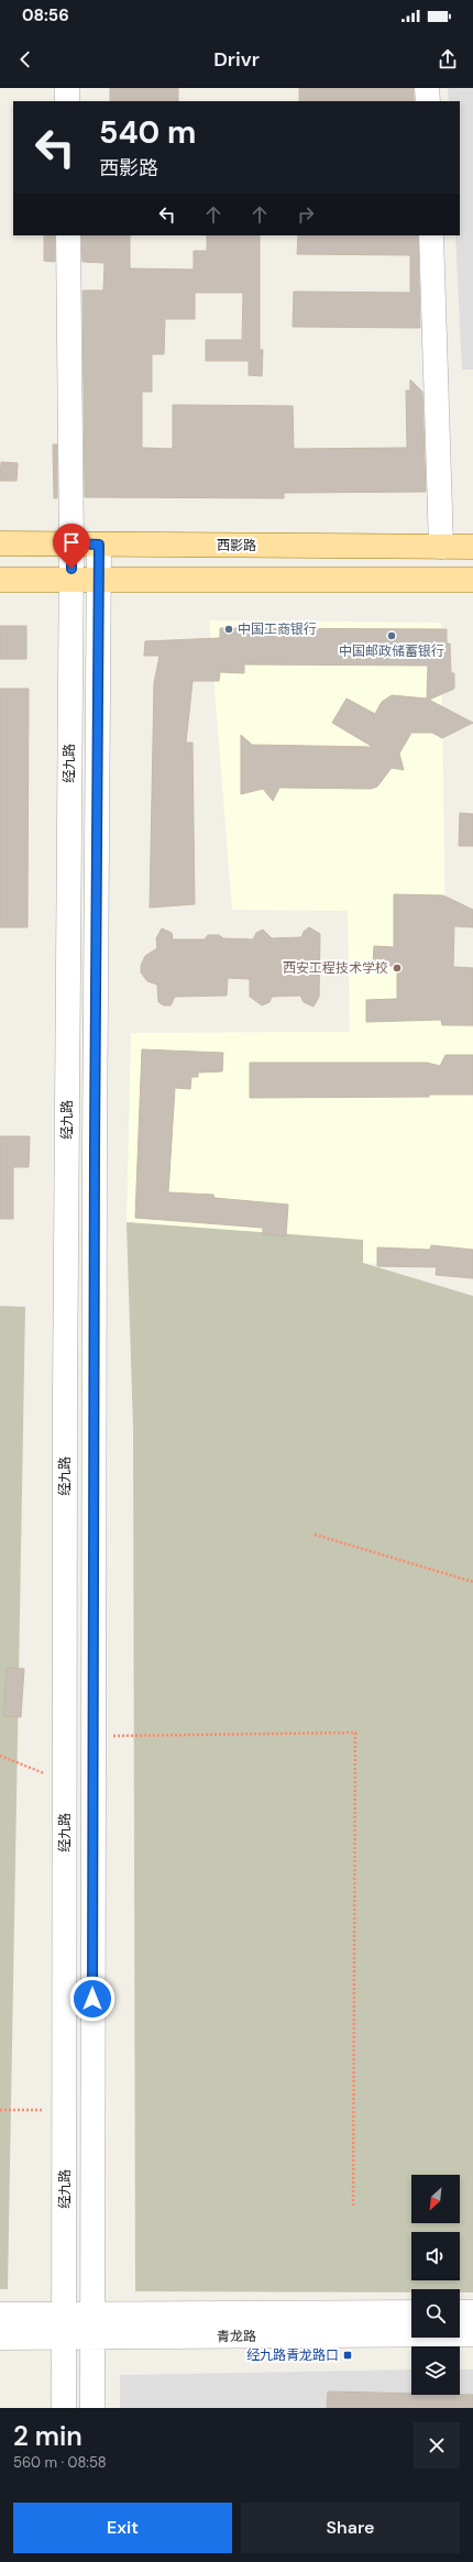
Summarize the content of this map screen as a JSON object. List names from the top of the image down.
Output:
{
  "streets": {
    "main road": ["西影路"],
    "street": ["经九路", "青龙路"]
  },
  "crossings": [
    ["西影路", "经九路"],
    ["经九路", "青龙路"]
  ],
  "places": {
    "other": ["中国工商银行", "中国邮政储蓄银行", "西安工程技术学校"],
    "transit": ["经九路青龙路口"]
  },
  "north": "bottom left",
  "page": {
    "status": "08:56",
    "header": "Drivr",
    "turn": ["540 m", "西影路"],
    "heading": ["2 min", "560 m · 08:58"],
    "buttons": ["Exit", "Share"]
  }
}
